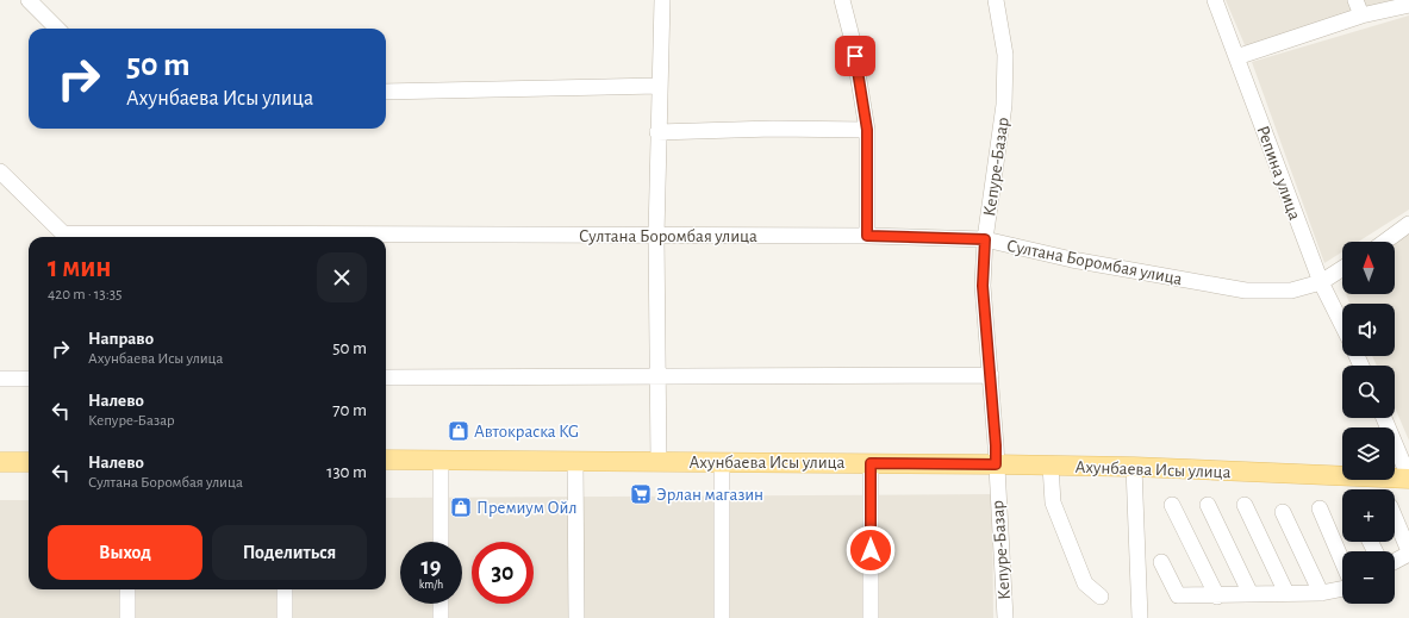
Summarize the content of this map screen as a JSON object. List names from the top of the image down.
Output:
{
  "streets": {
    "main road": ["Ахунбаева Исы улица"],
    "street": ["Кепуре-Базар", "Репина улица", "Султана Боромбая улица"]
  },
  "crossings": [
    ["Кепуре-Базар", "Султана Боромбая улица"],
    ["Кепуре-Базар", "Ахунбаева Исы улица"],
    ["Репина улица", "Султана Боромбая улица"]
  ],
  "places": {
    "shop": ["Автокраска KG", "Премиум Ойл"],
    "supermarket": ["Эрлан магазин"]
  },
  "north": "top",
  "page": {
    "turn": ["50 m", "Ахунбаева Исы улица"],
    "heading": ["1 мин", "420 m · 13:35"],
    "map_buttons": ["+", "−"],
    "list": [
      {
        "name": "Направо",
        "note": "Ахунбаева Исы улица",
        "value": "50 m"
      },
      {
        "name": "Налево",
        "note": "Кепуре-Базар",
        "value": "70 m"
      },
      {
        "name": "Налево",
        "note": "Султана Боромбая улица",
        "value": "130 m"
      }
    ],
    "buttons": ["Выход", "Поделиться"],
    "speed": "19 km/h",
    "limit": "30"
  }
}
